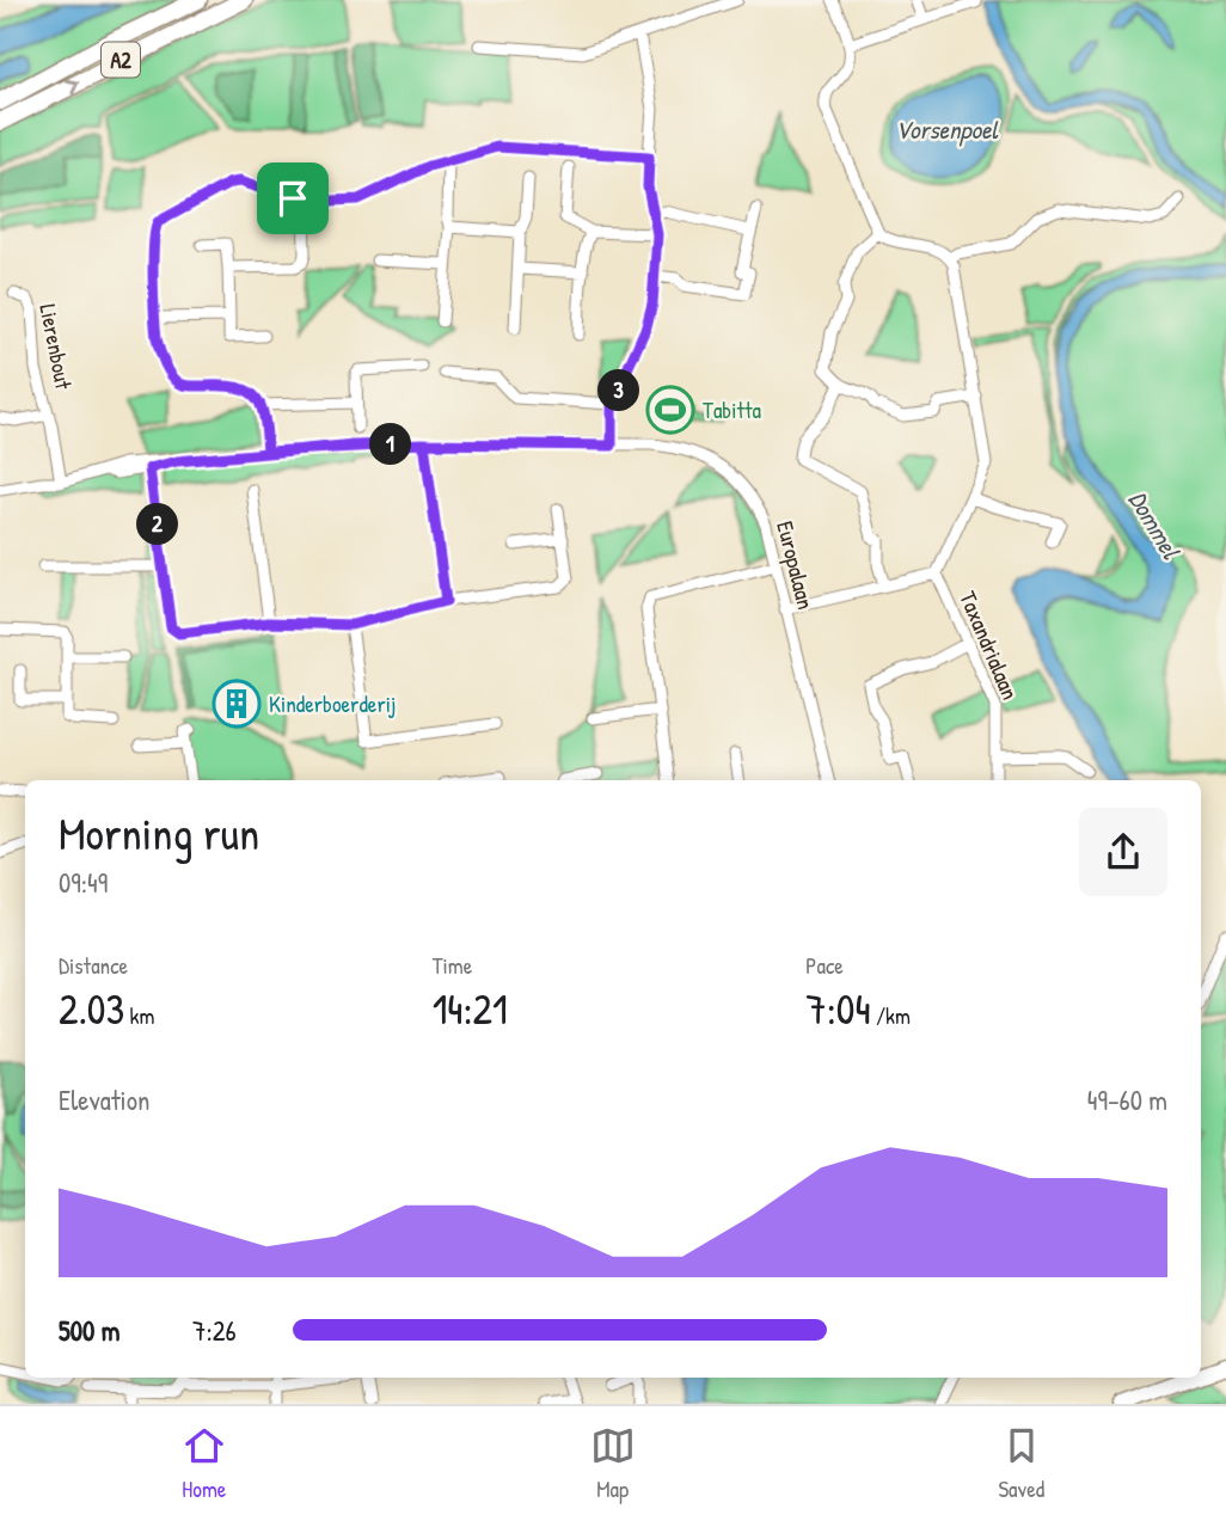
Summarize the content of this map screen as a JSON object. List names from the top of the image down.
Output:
{
  "streets": {
    "highway": ["A2"],
    "street": ["Lierenbout", "Europalaan", "Taxandrialaan"]
  },
  "crossings": [
    ["Lierenbout", "Europalaan"]
  ],
  "water": ["Vorsenpoel", "Dommel"],
  "places": {
    "sports": ["Tabitta"],
    "building": ["Kinderboerderij"]
  },
  "page": {
    "pins": ["3", "1", "2"],
    "heading": ["Morning run", "09:49"],
    "stats": [
      ["Distance", "2.03 km"],
      ["Time", "14:21"],
      ["Pace", "7:04 /km"]
    ],
    "chart": ["Elevation", "49–60 m"],
    "list": [
      {
        "name": "500 m",
        "note": "7:26"
      }
    ],
    "tabs": ["Home", "Map", "Saved"]
  }
}
